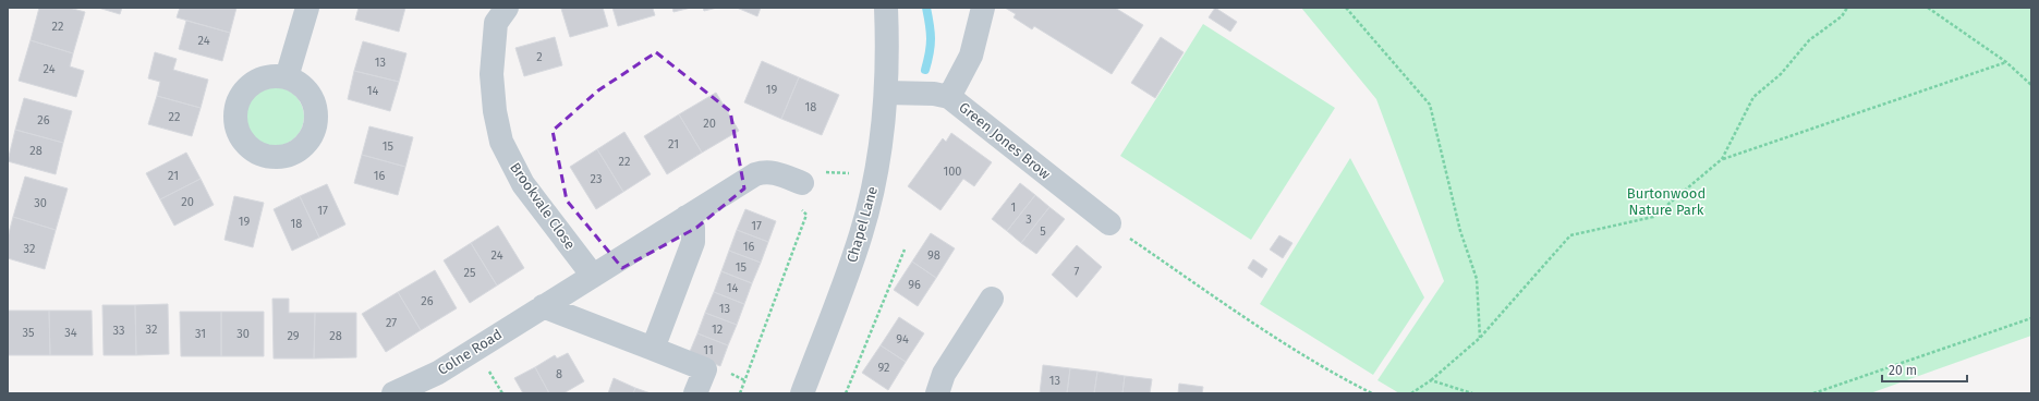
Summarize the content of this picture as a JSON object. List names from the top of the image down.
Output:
{
  "streets": {
    "street": [
      "Green Jones Brow",
      "Brookvale Close",
      "Chapel Lane",
      "Colne Road"
    ]
  },
  "crossings": [
    ["Green Jones Brow", "Chapel Lane"],
    ["Brookvale Close", "Colne Road"]
  ],
  "parks": ["Burtonwood Nature Park"],
  "house_numbers": [
    "22",
    "24",
    "2",
    "13",
    "24",
    "19",
    "14",
    "18",
    "22",
    "26",
    "20",
    "21",
    "15",
    "28",
    "22",
    "100",
    "21",
    "16",
    "23",
    "20",
    "30",
    "1",
    "17",
    "3",
    "19",
    "18",
    "17",
    "5",
    "16",
    "32",
    "24",
    "98",
    "15",
    "7",
    "25",
    "96",
    "14",
    "26",
    "13",
    "27",
    "32",
    "12",
    "33",
    "35",
    "34",
    "31",
    "30",
    "29",
    "28",
    "94",
    "11",
    "92",
    "8",
    "13"
  ],
  "scale_bar": "20 m"
}
